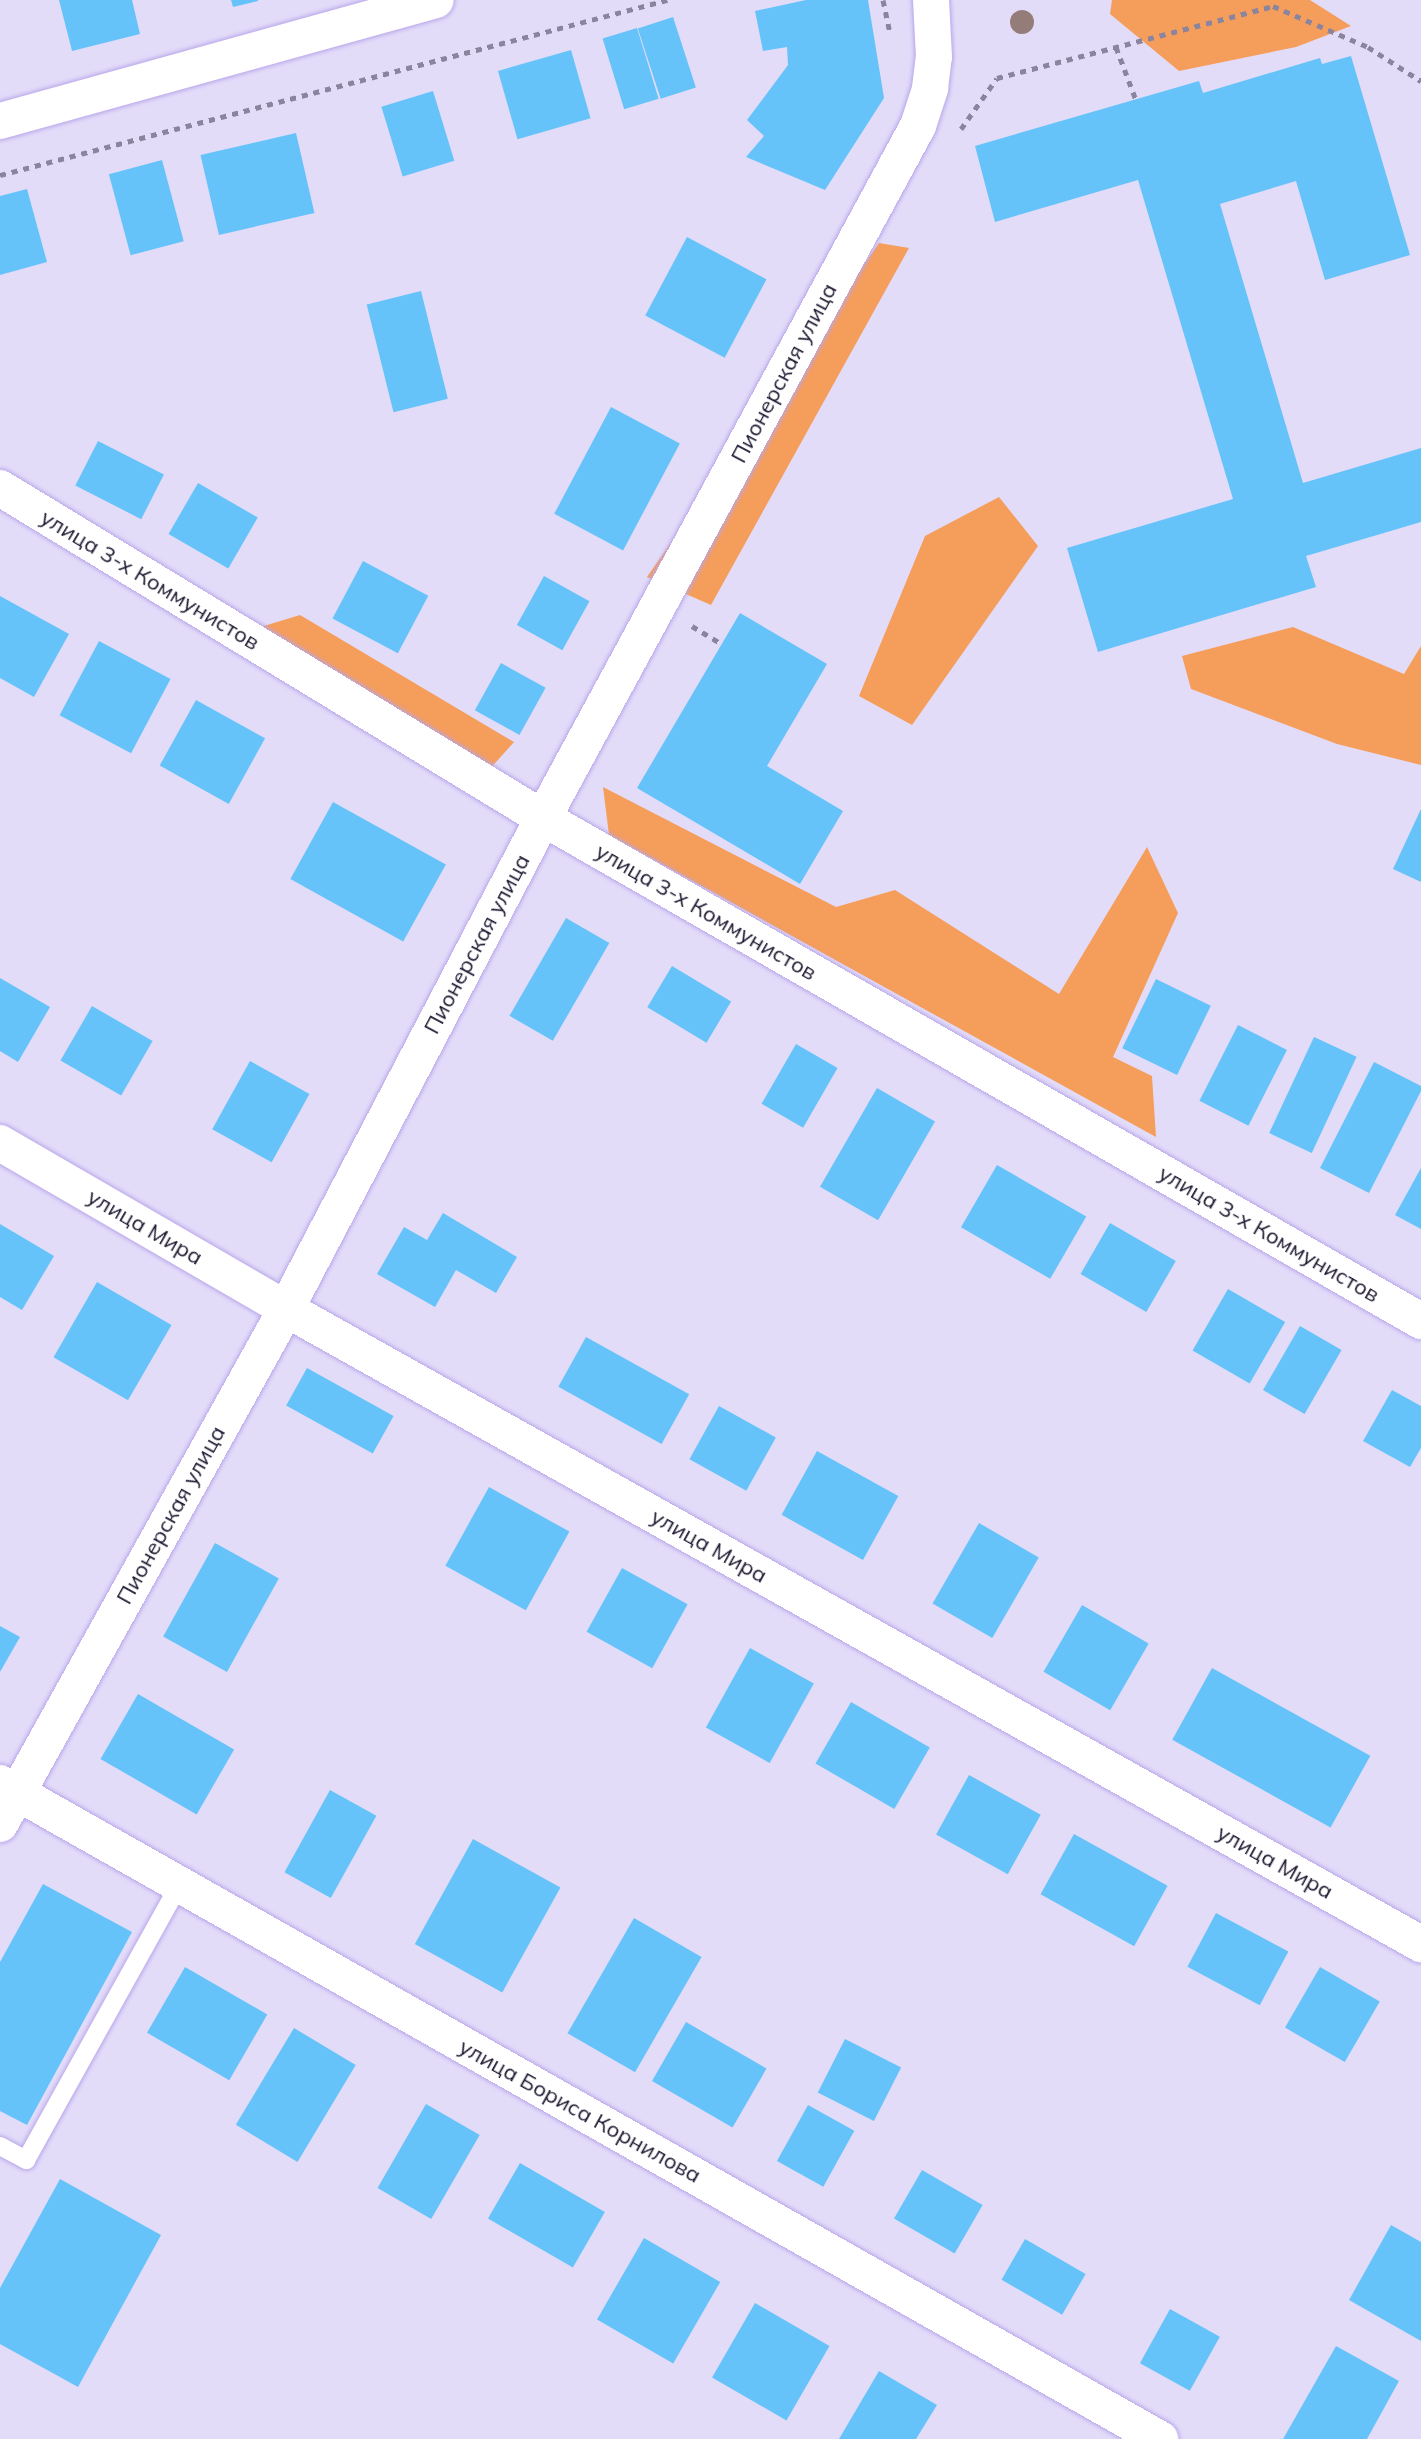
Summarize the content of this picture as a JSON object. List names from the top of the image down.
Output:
{
  "streets": {
    "street": [
      "Пионерская улица",
      "улица 3-х Коммунистов",
      "улица Мира",
      "улица Бориса Корнилова"
    ]
  },
  "crossings": [
    ["Пионерская улица", "улица 3-х Коммунистов"],
    ["Пионерская улица", "улица Мира"],
    ["Пионерская улица", "улица Бориса Корнилова"]
  ]
}
